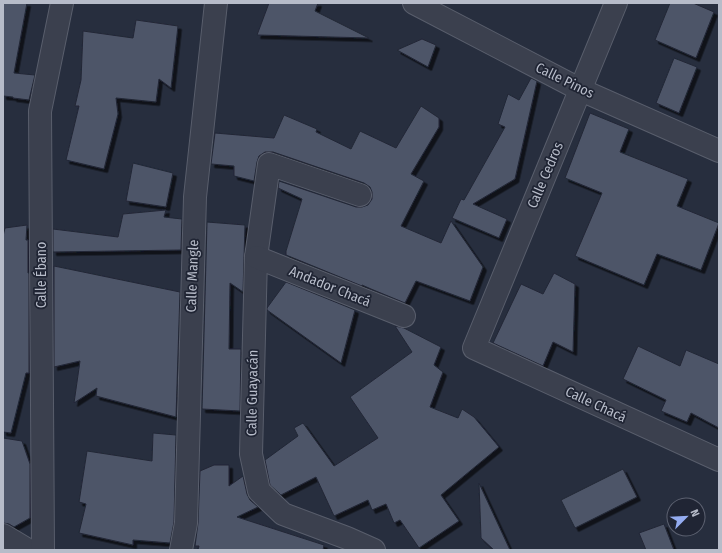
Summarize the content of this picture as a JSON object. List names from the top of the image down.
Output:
{
  "streets": {
    "street": [
      "Calle Pinos",
      "Calle Cedros",
      "Calle Ébano",
      "Calle Mangle",
      "Andador Chacá",
      "Calle Guayacán",
      "Calle Chacá"
    ]
  },
  "crossings": [
    ["Calle Pinos", "Calle Cedros"],
    ["Calle Cedros", "Calle Chacá"],
    ["Andador Chacá", "Calle Guayacán"]
  ],
  "north": "top right"
}
